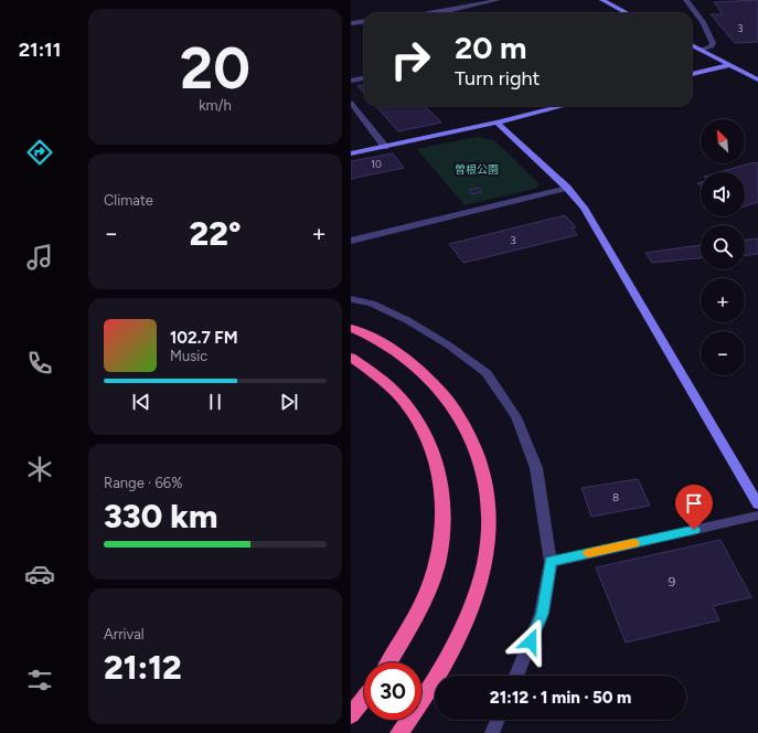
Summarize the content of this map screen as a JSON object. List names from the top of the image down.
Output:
{
  "parks": ["曽根公園"],
  "house_numbers": [
    "3",
    "10",
    "3",
    "8",
    "9"
  ],
  "north": "top left",
  "page": {
    "tabs": "21:11",
    "tile": [
      ["20", "km/h"],
      "Climate",
      ["Range · 66%", "330 km"],
      ["Arrival", "21:12"]
    ],
    "turn": ["20 m", "Turn right"],
    "map_buttons": ["+", "−"],
    "heat": ["−", "22°", "+"],
    "song": ["102.7 FM", "Music"],
    "limit": "30",
    "trip": "21:12 · 1 min · 50 m"
  }
}
